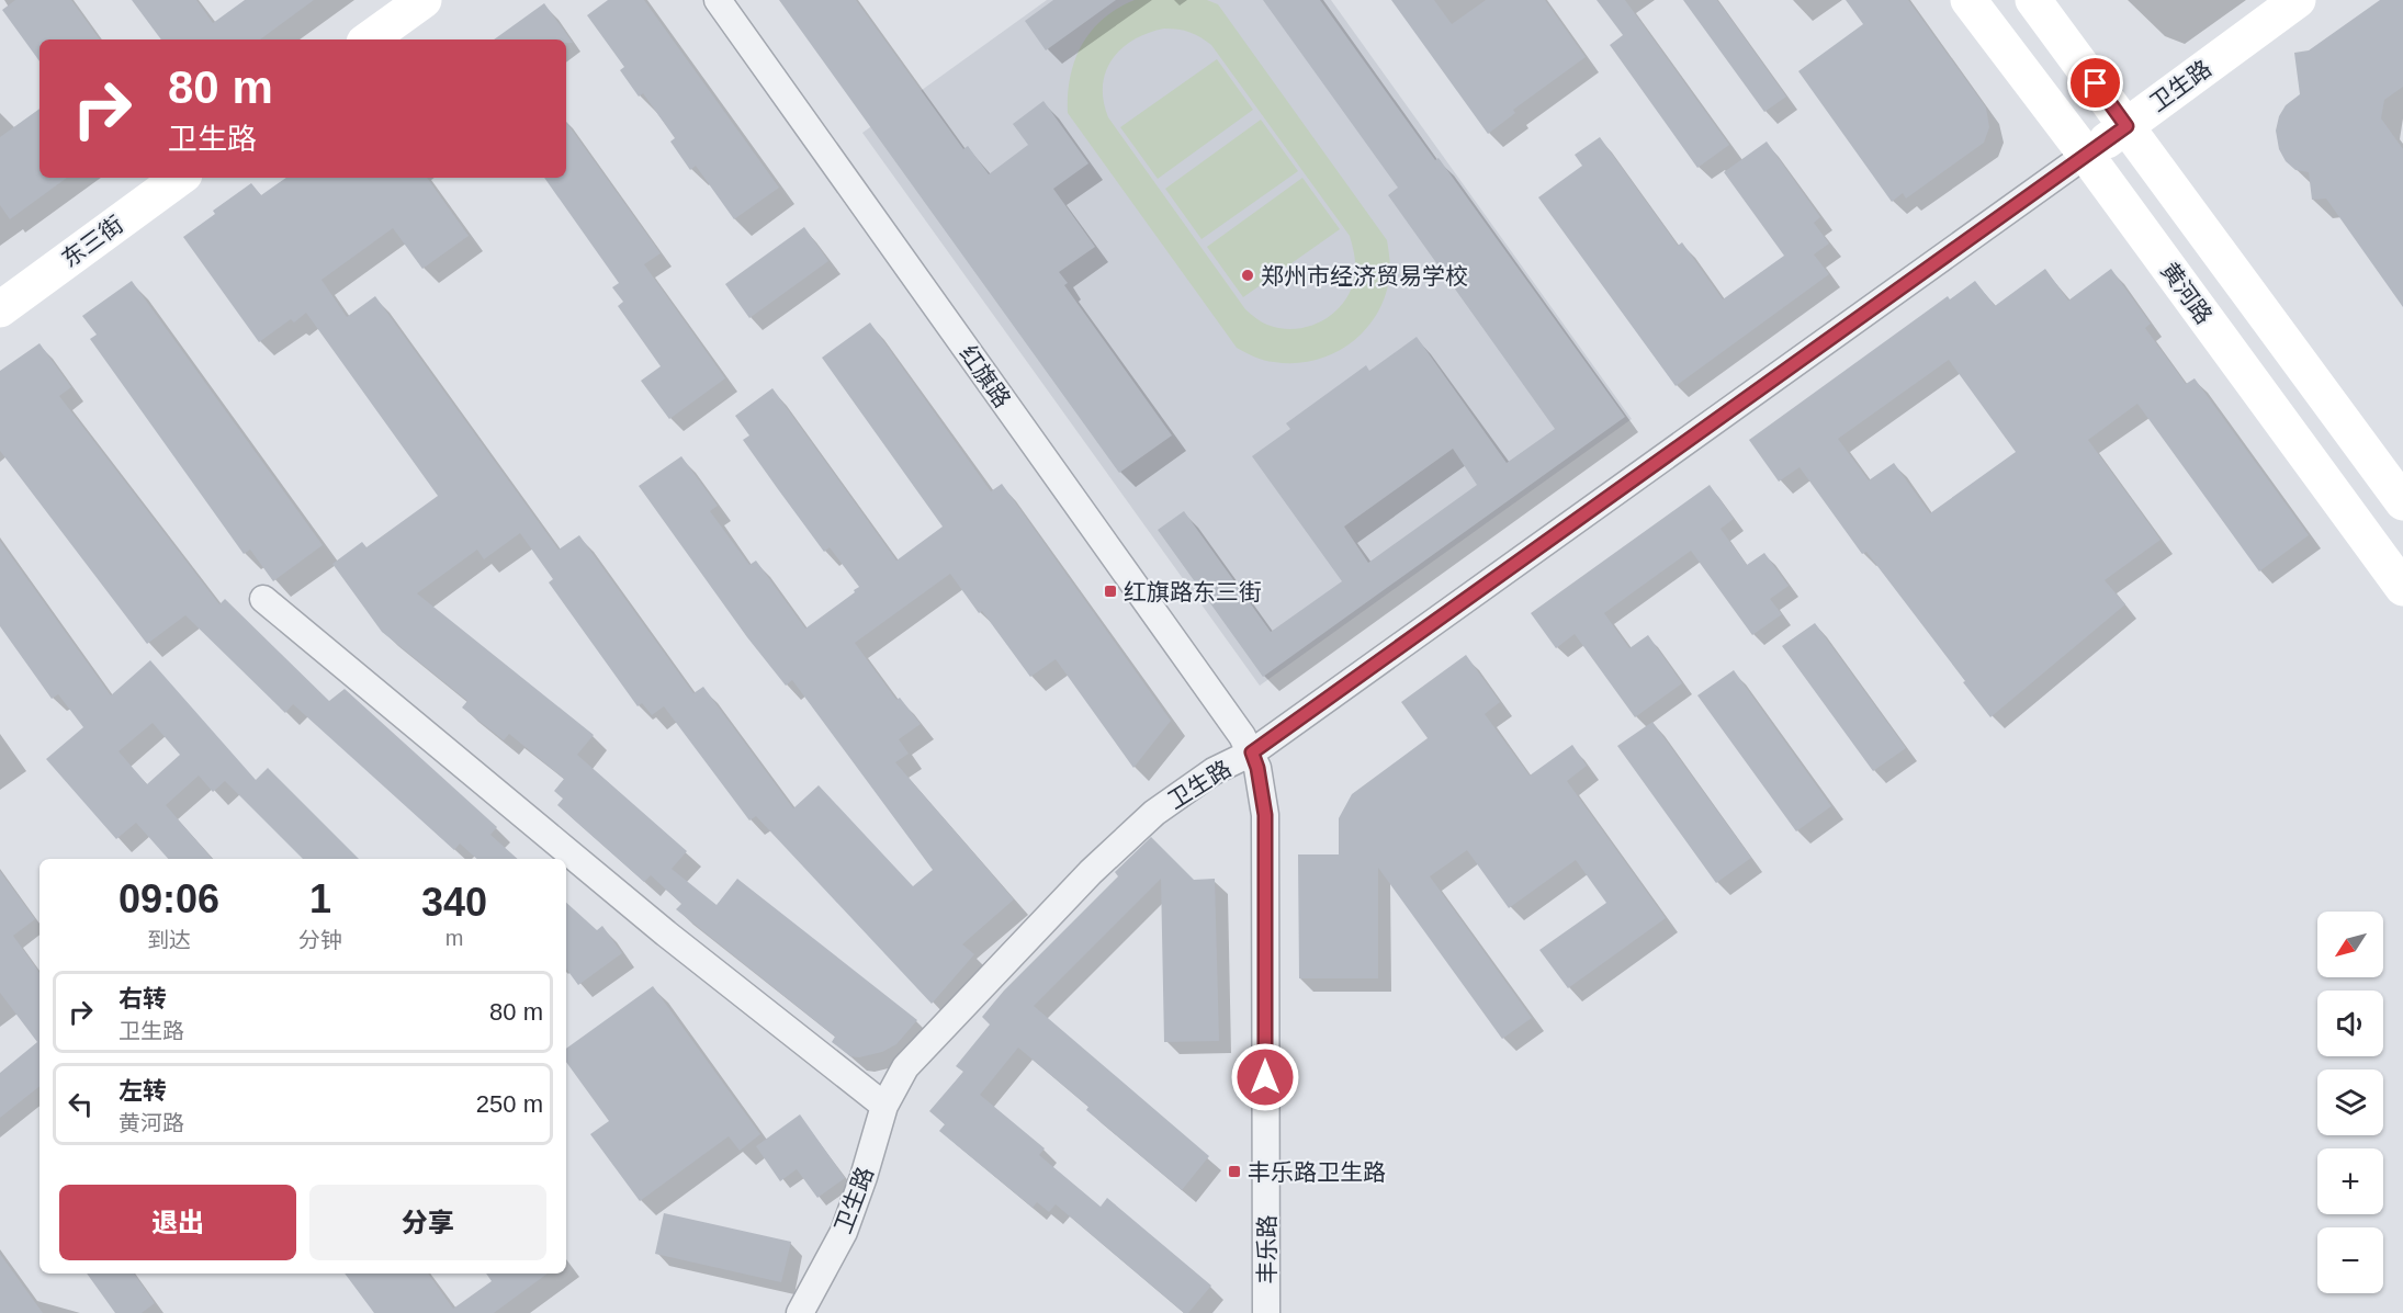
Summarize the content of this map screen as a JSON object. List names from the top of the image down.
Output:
{
  "streets": {
    "main road": ["卫生路", "东三街", "黄河路"],
    "street": ["红旗路", "丰乐路"]
  },
  "crossings": [
    ["卫生路", "黄河路"],
    ["卫生路", "红旗路"],
    ["卫生路", "丰乐路"],
    ["红旗路", "丰乐路"]
  ],
  "places": {
    "other": ["郑州市经济贸易学校"],
    "transit": ["红旗路东三街", "丰乐路卫生路"]
  },
  "north": "bottom left",
  "page": {
    "turn": ["80 m", "卫生路"],
    "eta": [
      "09:06",
      "到达",
      "1",
      "分钟",
      "340",
      "m"
    ],
    "map_buttons": ["+", "−"],
    "list": [
      {
        "name": "右转",
        "note": "卫生路",
        "value": "80 m"
      },
      {
        "name": "左转",
        "note": "黄河路",
        "value": "250 m"
      }
    ],
    "buttons": ["退出", "分享"]
  }
}
